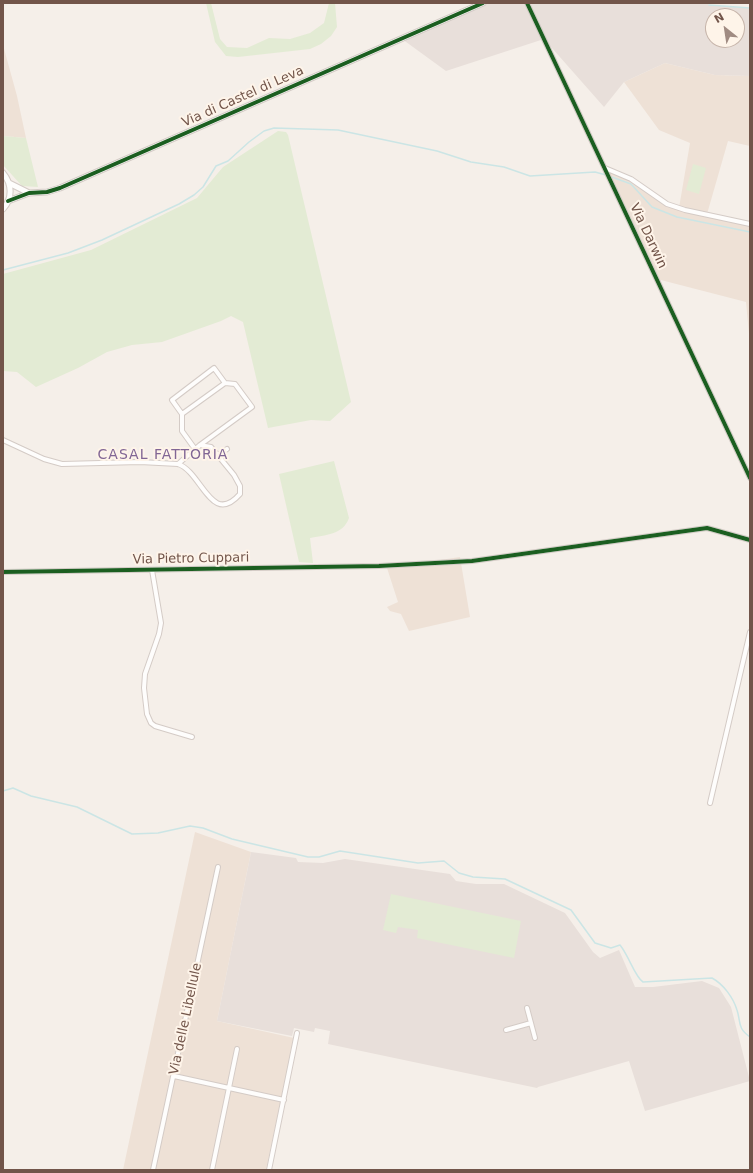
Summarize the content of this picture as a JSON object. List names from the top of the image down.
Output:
{
  "streets": {
    "street": [
      "Via di Castel di Leva",
      "Via Darwin",
      "Via Pietro Cuppari",
      "Via delle Libellule"
    ]
  },
  "districts": ["CASAL FATTORIA"],
  "north": "top left"
}
